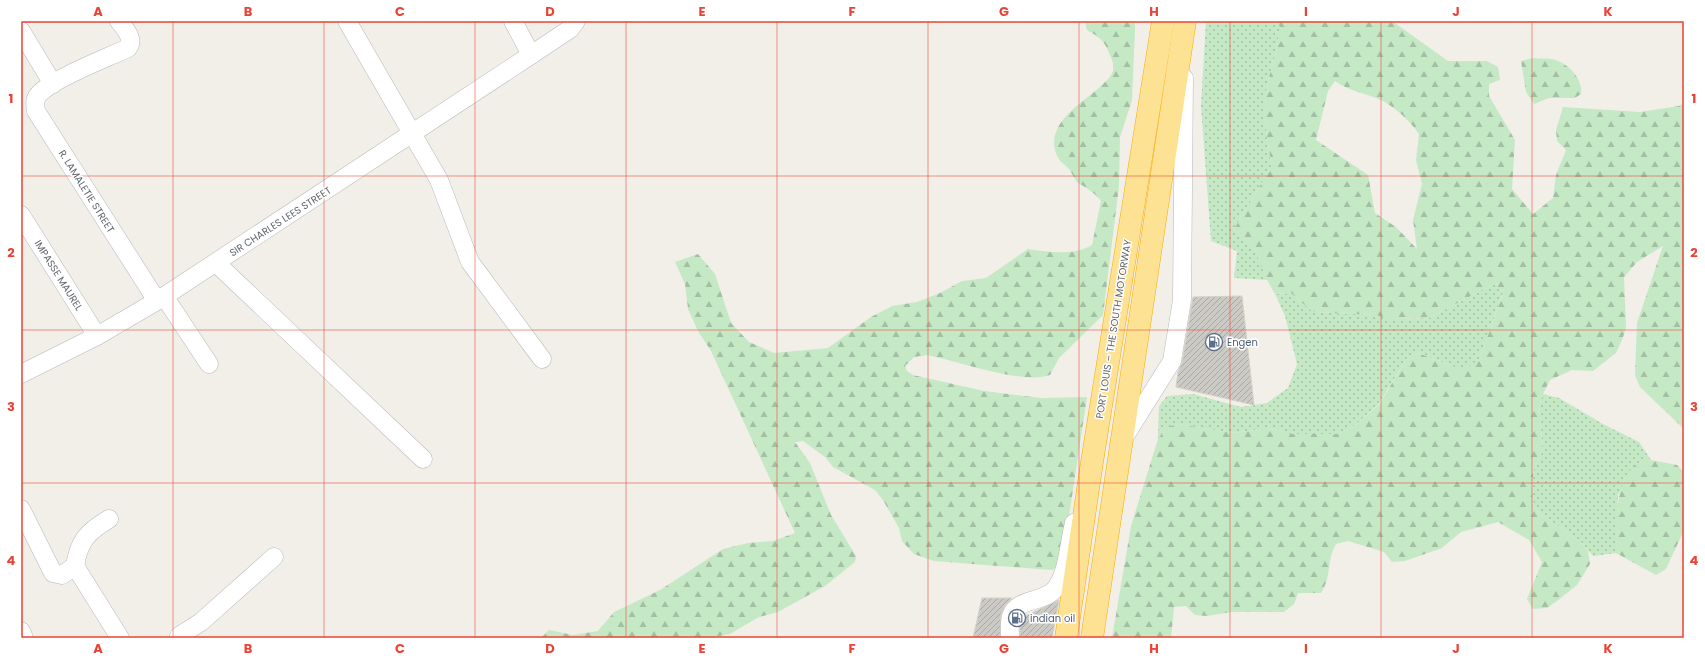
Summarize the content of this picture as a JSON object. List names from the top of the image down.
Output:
{
  "streets": {
    "highway": ["PORT LOUIS – THE SOUTH MOTORWAY"],
    "street": ["R. LAMALETIE STREET", "SIR CHARLES LEES STREET", "IMPASSE MAUREL"]
  },
  "crossings": [
    ["R. LAMALETIE STREET", "SIR CHARLES LEES STREET"],
    ["SIR CHARLES LEES STREET", "IMPASSE MAUREL"]
  ],
  "places": {
    "fuel station": ["Engen", "indian oil"]
  },
  "grid": {
    "columns": [
      "A",
      "B",
      "C",
      "D",
      "E",
      "F",
      "G",
      "H",
      "I",
      "J",
      "K"
    ],
    "rows": [
      "1",
      "2",
      "3",
      "4"
    ]
  }
}
